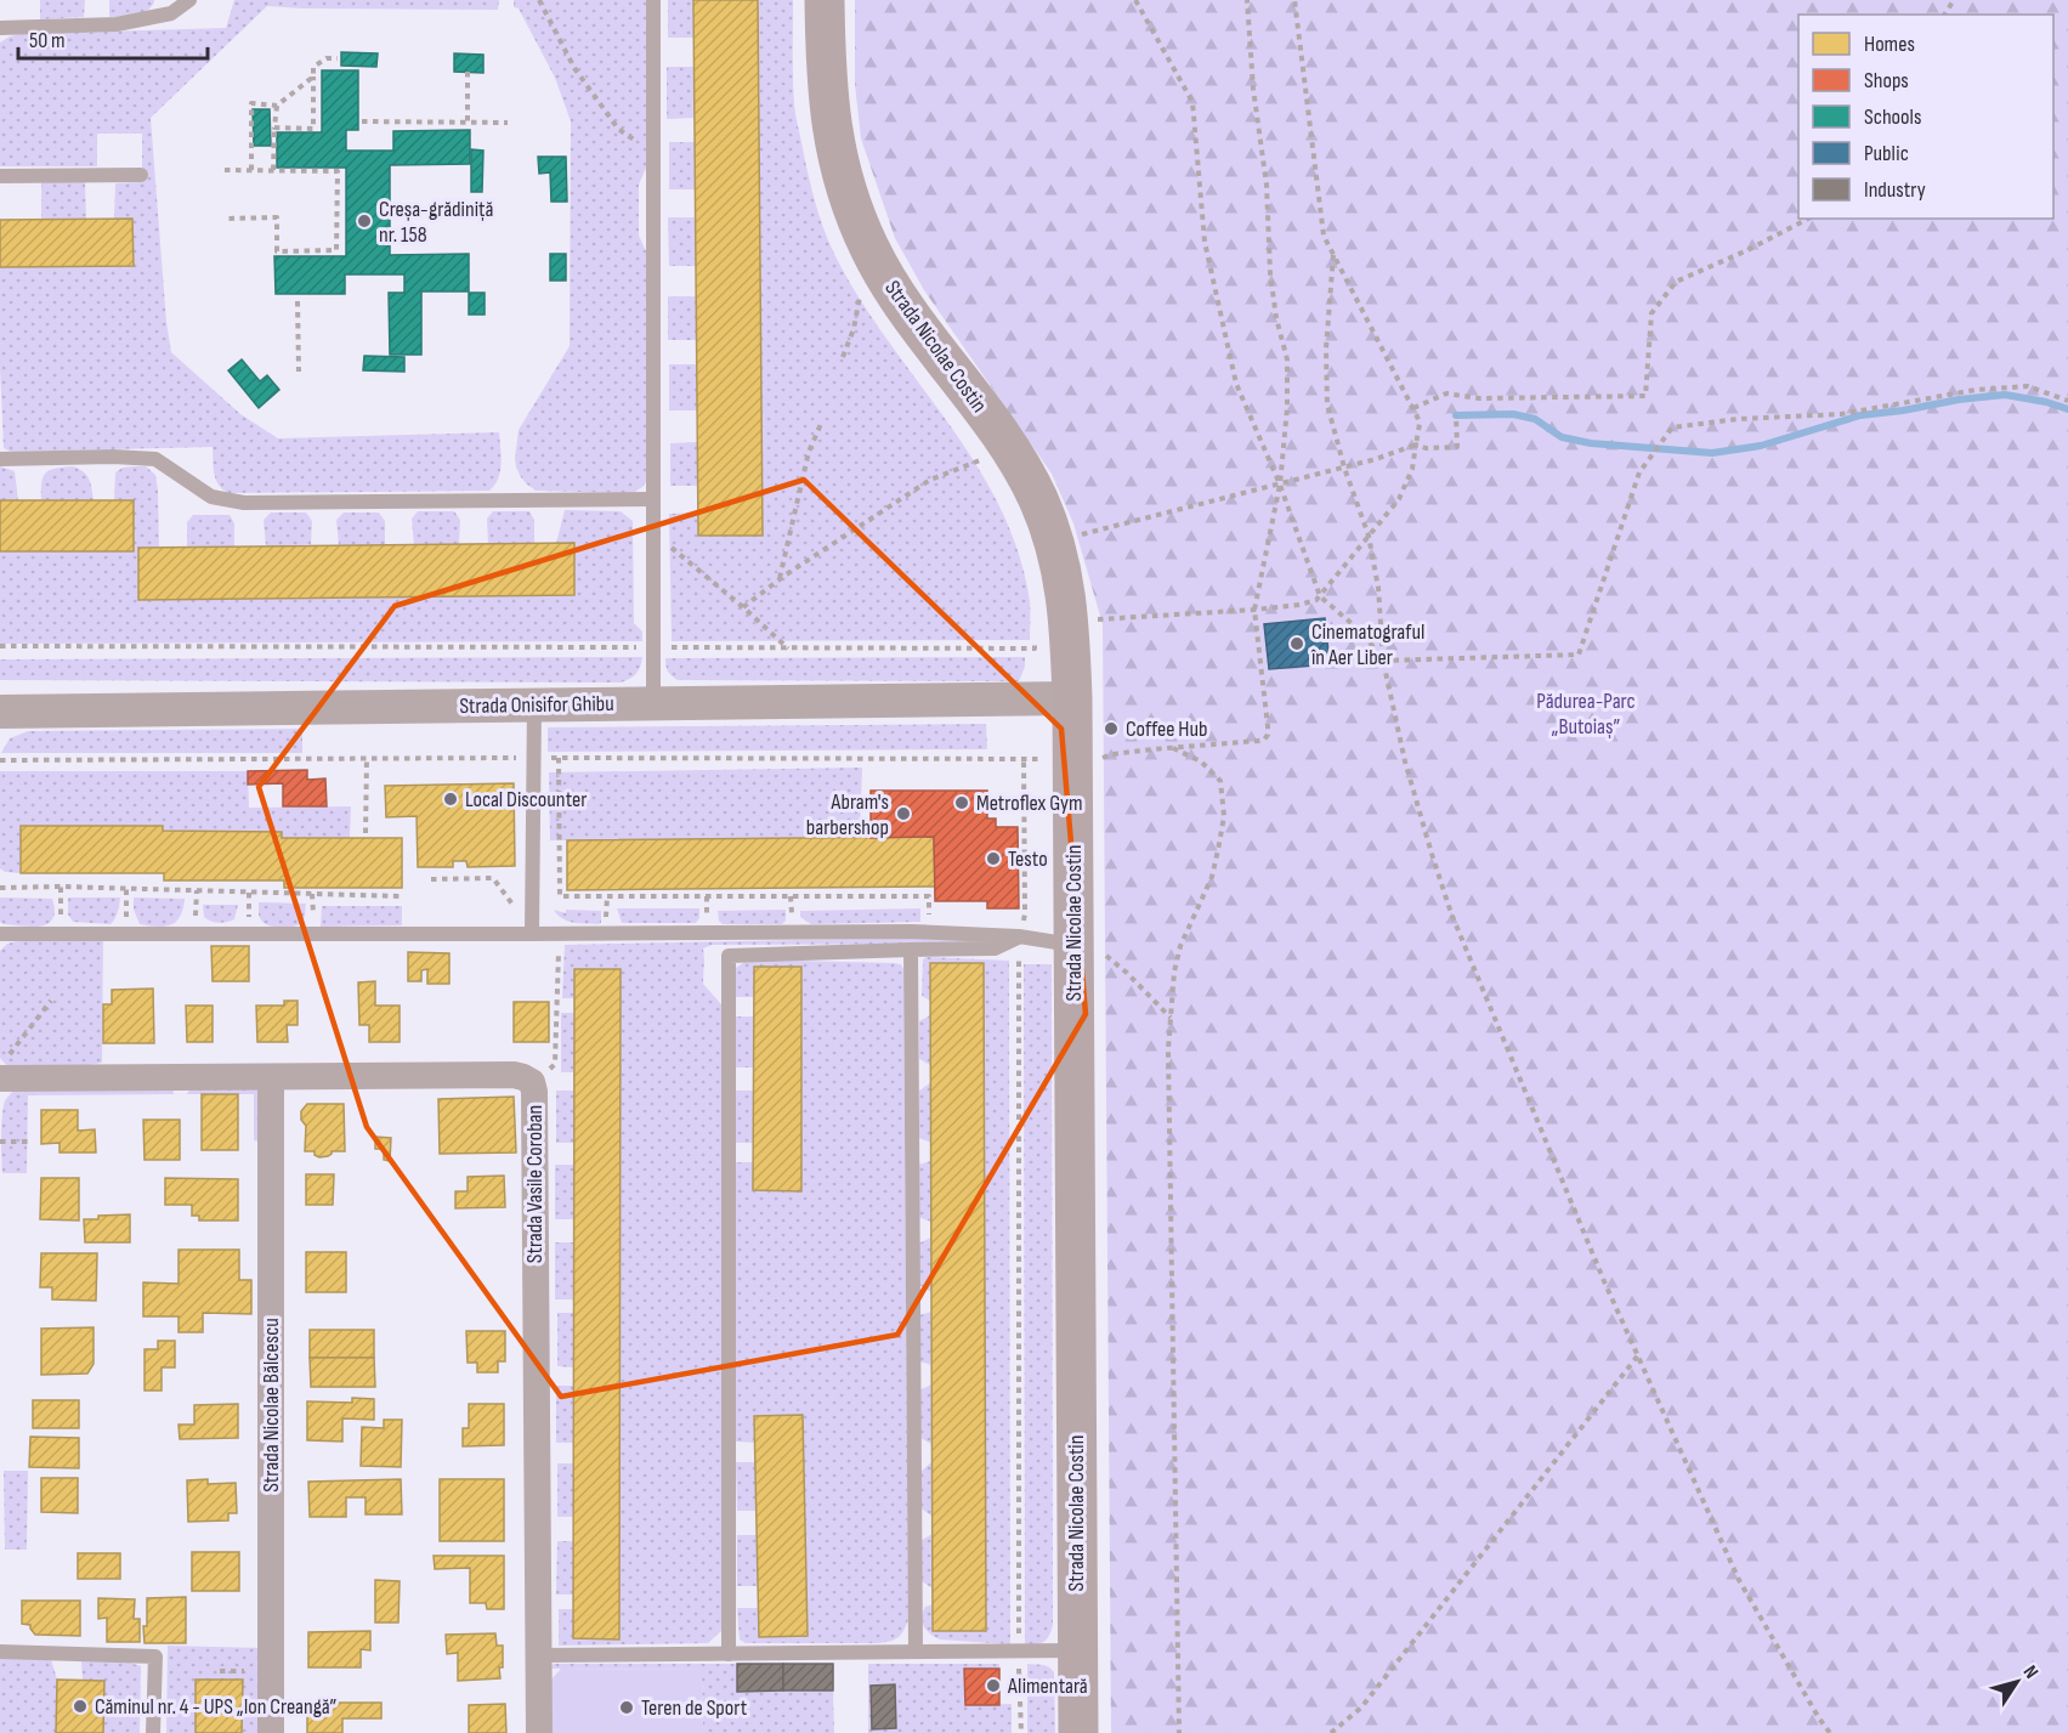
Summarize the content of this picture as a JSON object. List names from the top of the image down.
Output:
{
  "streets": {
    "main road": ["Strada Nicolae Costin"],
    "street": ["Strada Onisifor Ghibu", "Strada Vasile Coroban", "Strada Nicolae Bălcescu"]
  },
  "crossings": [
    ["Strada Nicolae Costin", "Strada Onisifor Ghibu"],
    ["Strada Vasile Coroban", "Strada Nicolae Bălcescu"]
  ],
  "parks": ["Pădurea-Parc „Butoiaș”"],
  "places": [
    "Creșa-grădiniță nr. 158",
    "Cinematograful în Aer Liber",
    "Coffee Hub",
    "Local Discounter",
    "Metroflex Gym",
    "Abram's barbershop",
    "Testo",
    "Alimentară",
    "Căminul nr. 4 - UPS „Ion Creangă”",
    "Teren de Sport"
  ],
  "legend": [
    "Homes",
    "Shops",
    "Schools",
    "Public",
    "Industry"
  ],
  "scale_bar": "50 m",
  "north": "top right"
}
